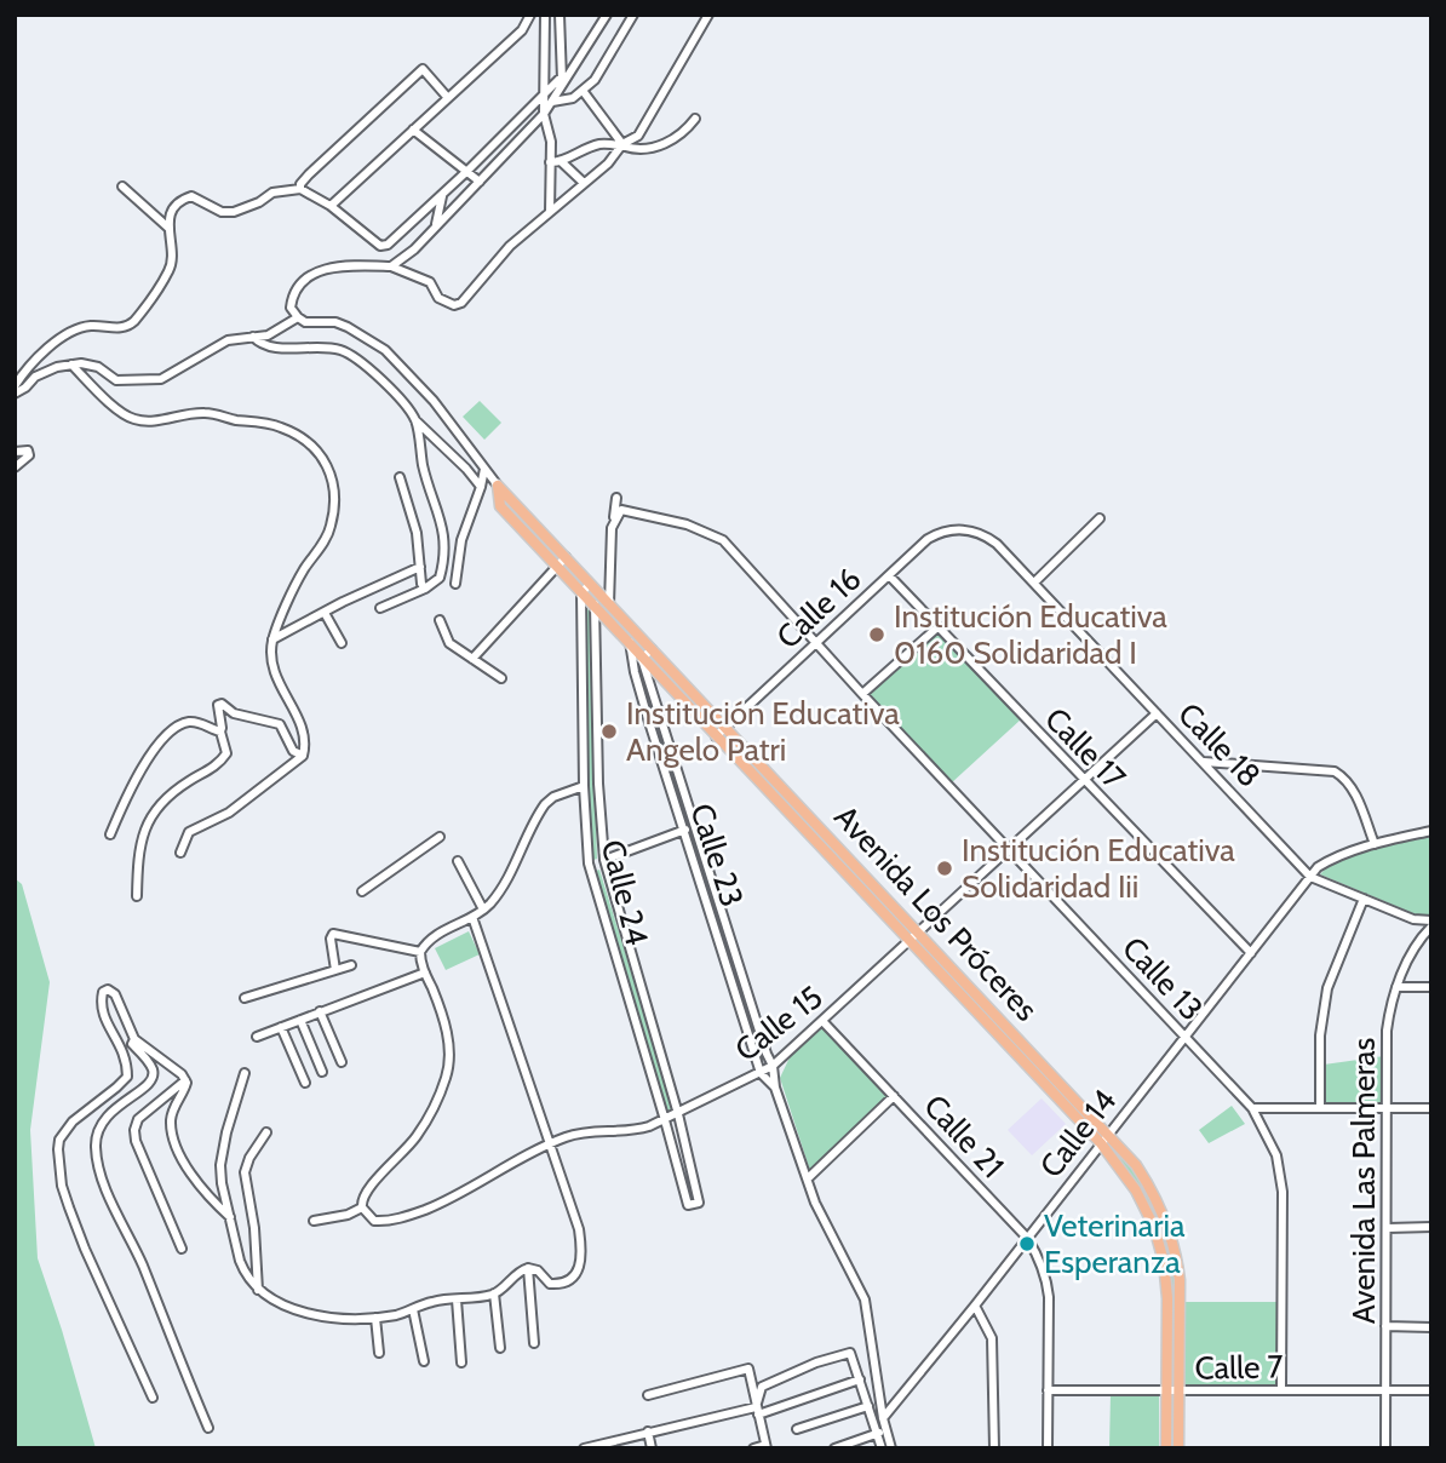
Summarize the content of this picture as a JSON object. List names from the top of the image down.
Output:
{
  "streets": {
    "main road": ["Avenida Los Próceres"],
    "street": [
      "Calle 16",
      "Calle 18",
      "Calle 17",
      "Calle 23",
      "Calle 24",
      "Calle 13",
      "Calle 15",
      "Calle 14",
      "Calle 21",
      "Avenida Las Palmeras",
      "Calle 7"
    ]
  },
  "crossings": [
    ["Calle 16", "Calle 18"],
    ["Calle 16", "Calle 17"],
    ["Calle 16", "Avenida Los Próceres"],
    ["Calle 16", "Calle 13"],
    ["Calle 18", "Calle 15"],
    ["Calle 18", "Calle 14"],
    ["Calle 18", "Avenida Las Palmeras"],
    ["Calle 17", "Calle 15"],
    ["Calle 17", "Calle 14"],
    ["Calle 23", "Avenida Los Próceres"],
    ["Calle 23", "Calle 15"],
    ["Calle 23", "Calle 14"],
    ["Calle 24", "Avenida Los Próceres"],
    ["Calle 24", "Calle 15"],
    ["Avenida Los Próceres", "Calle 15"],
    ["Avenida Los Próceres", "Calle 14"],
    ["Avenida Los Próceres", "Calle 7"],
    ["Calle 13", "Calle 15"],
    ["Calle 13", "Calle 14"],
    ["Calle 13", "Calle 7"],
    ["Calle 15", "Calle 21"],
    ["Calle 14", "Calle 21"],
    ["Calle 21", "Calle 7"],
    ["Avenida Las Palmeras", "Calle 7"]
  ],
  "places": [
    "Institución Educativa 0160 Solidaridad I",
    "Institución Educativa Angelo Patri",
    "Institución Educativa Solidaridad Iii",
    "Veterinaria Esperanza"
  ]
}
